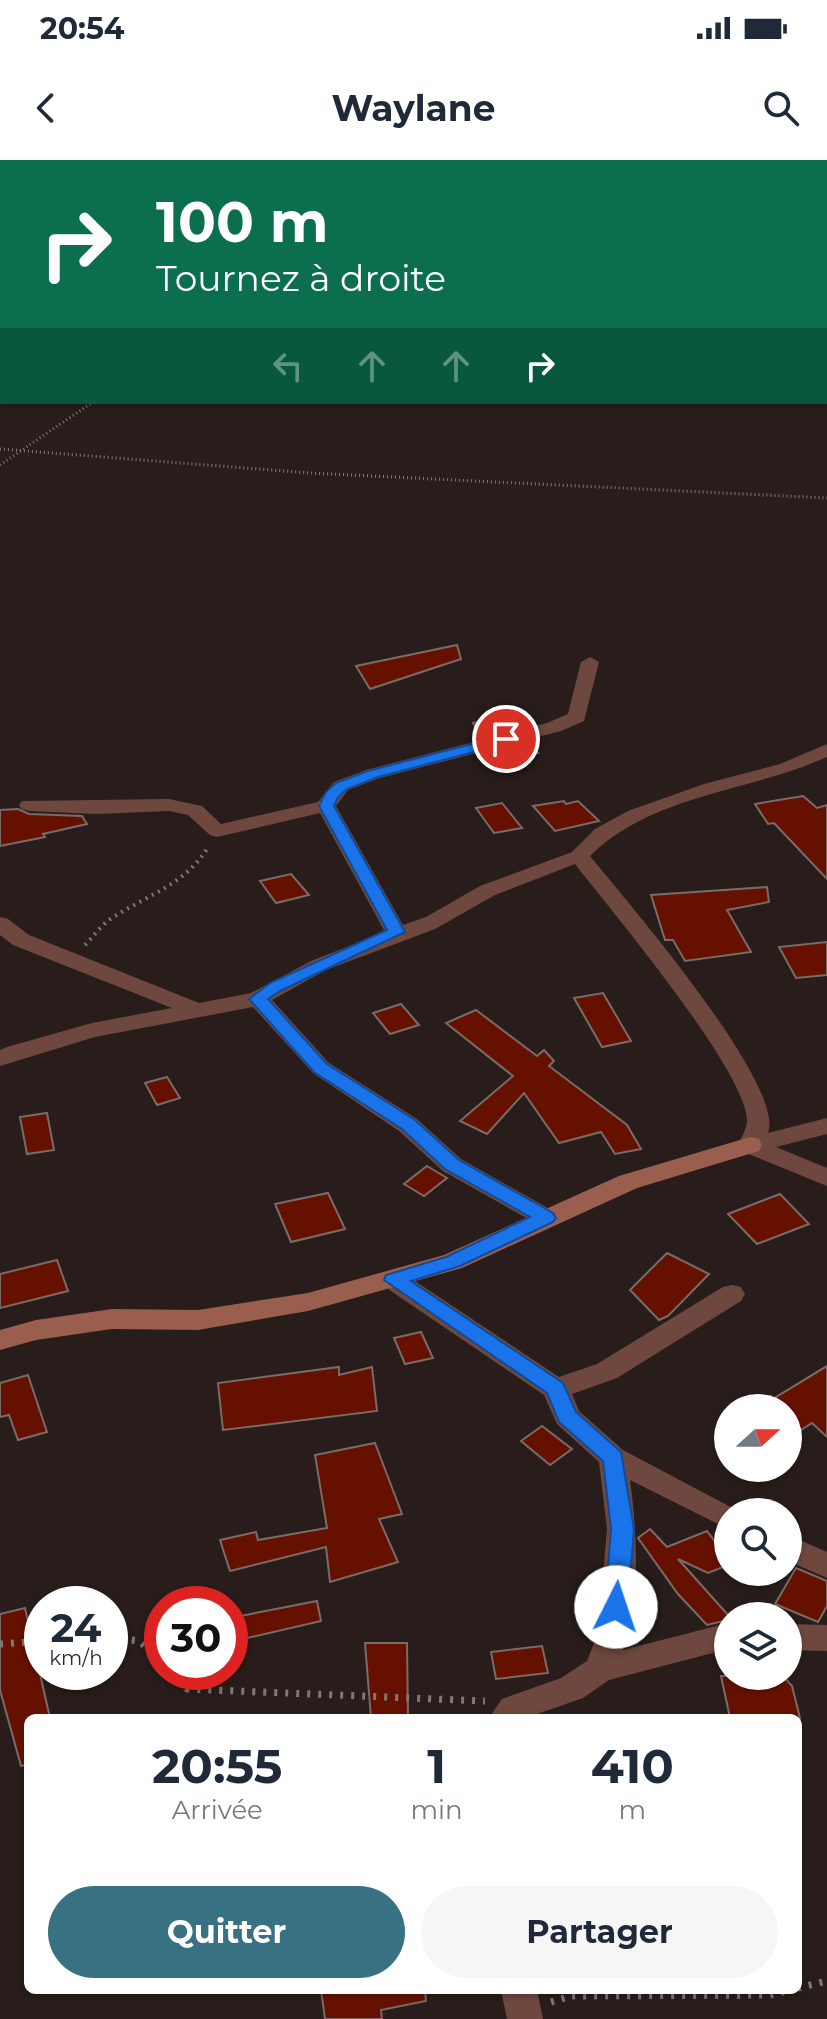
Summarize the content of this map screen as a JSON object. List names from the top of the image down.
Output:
{
  "north": "right",
  "page": {
    "status": "20:54",
    "header": "Waylane",
    "turn": ["100 m", "Tournez à droite"],
    "speed": "24 km/h",
    "limit": "30",
    "eta": [
      "20:55",
      "Arrivée",
      "1",
      "min",
      "410",
      "m"
    ],
    "buttons": ["Quitter", "Partager"]
  }
}
